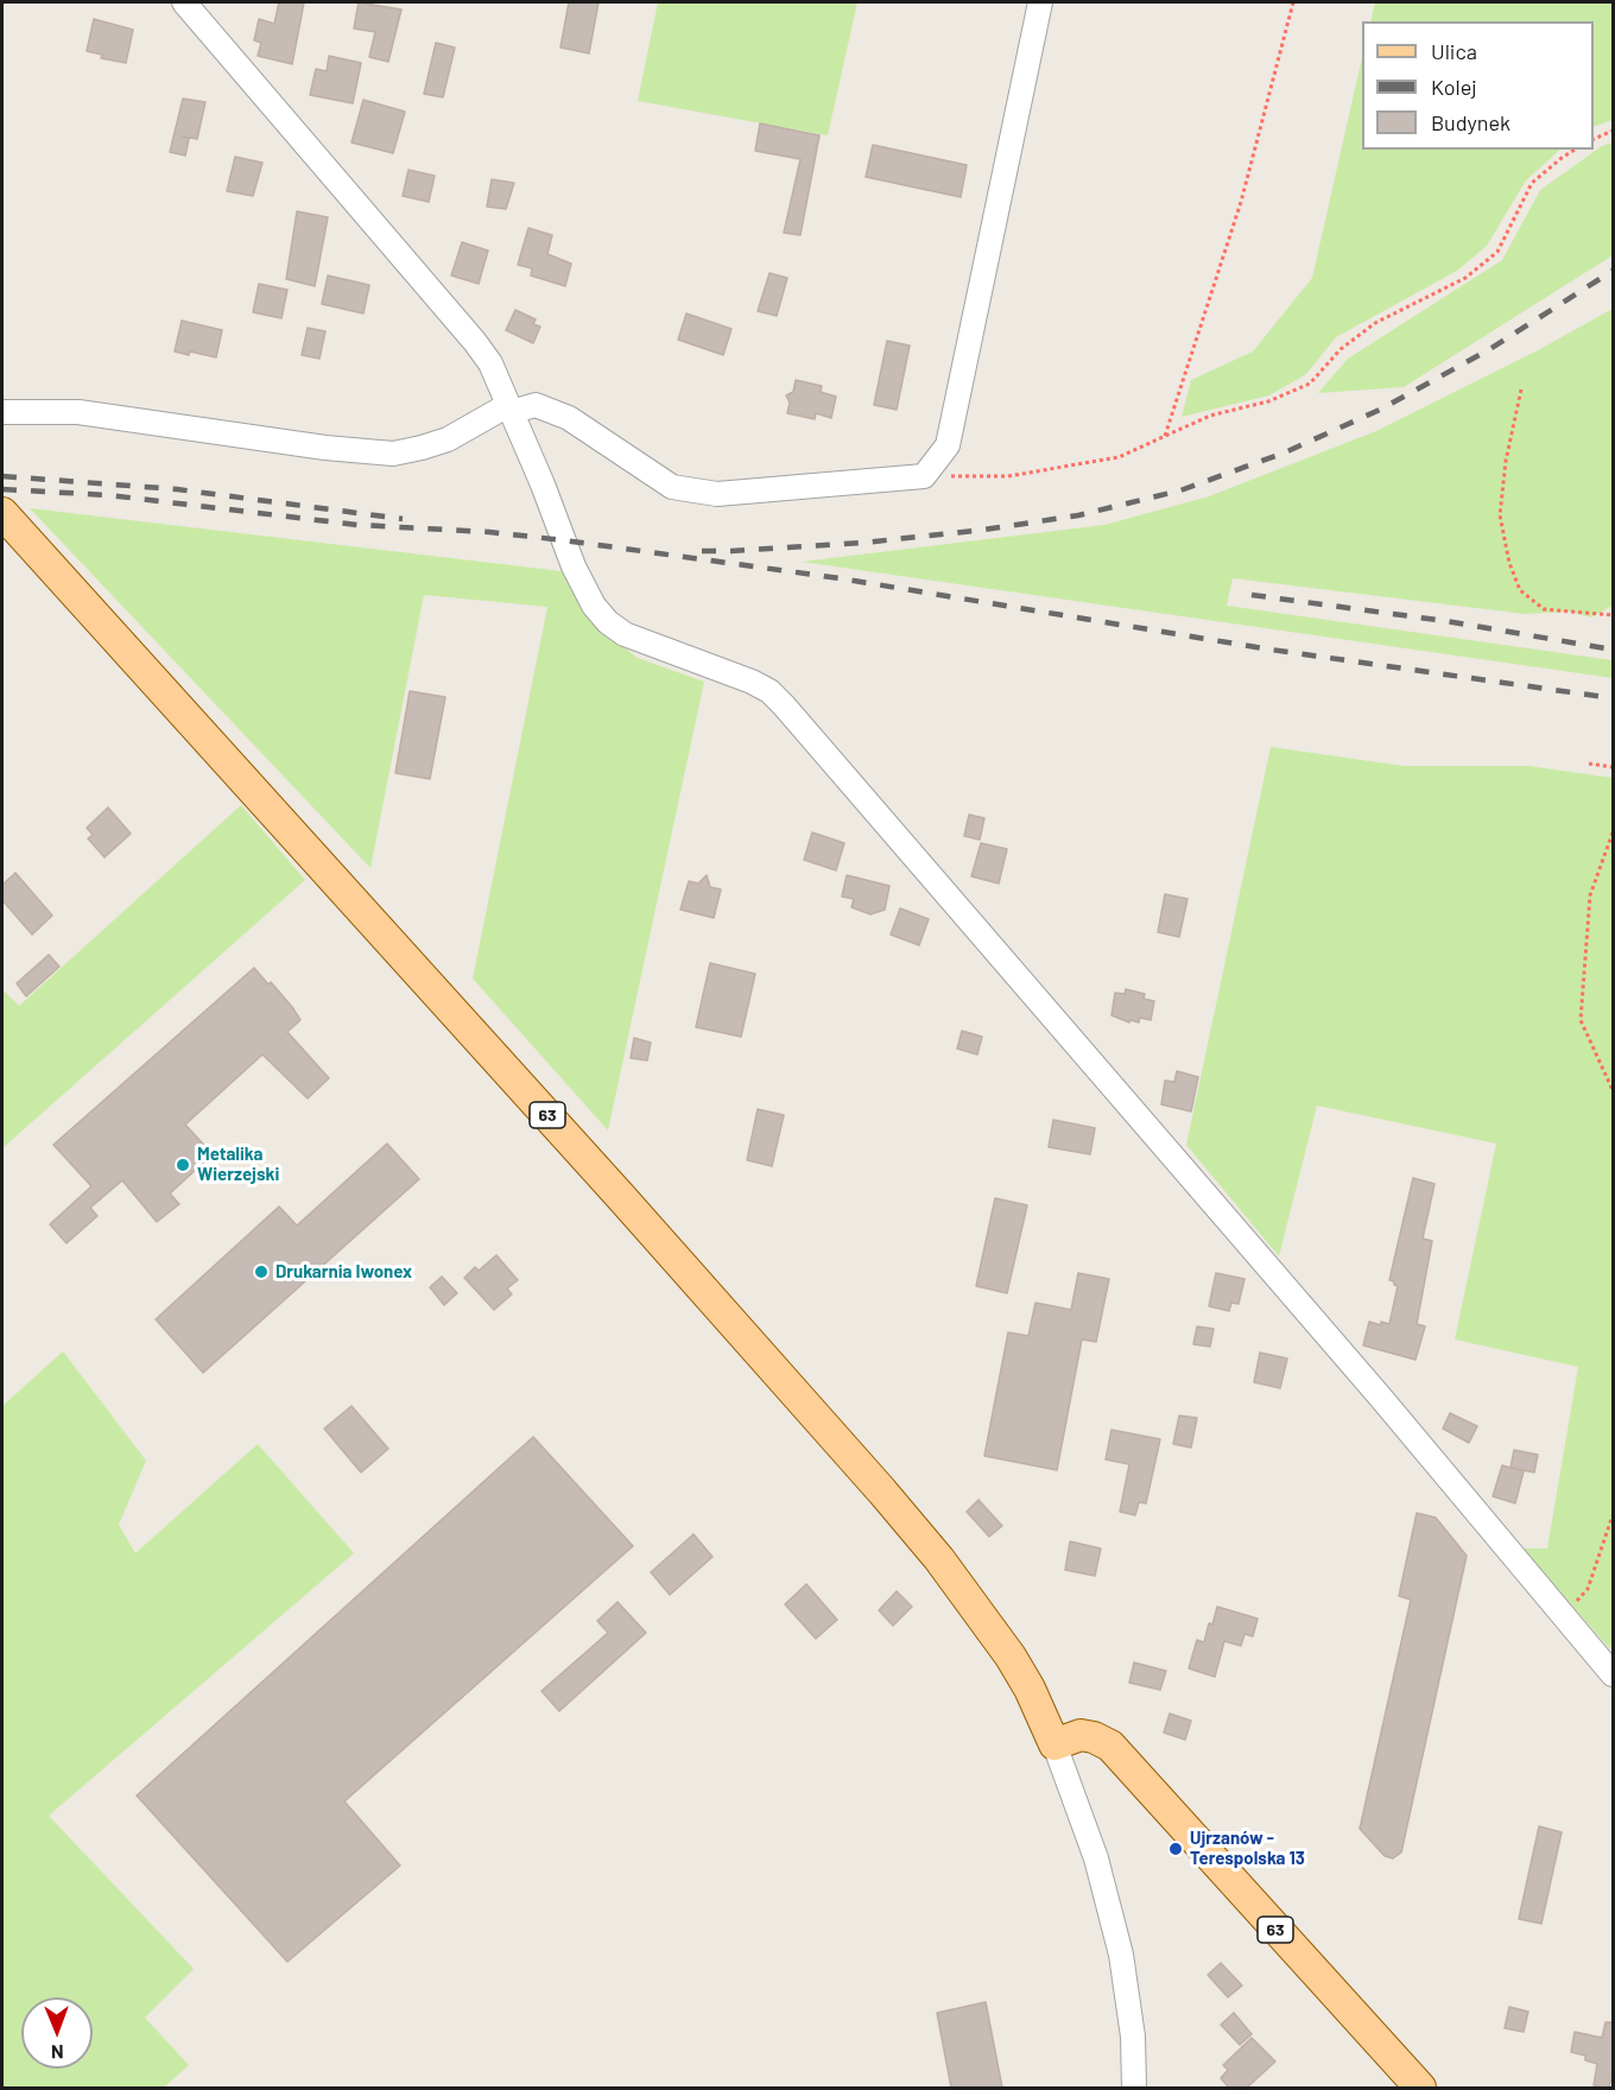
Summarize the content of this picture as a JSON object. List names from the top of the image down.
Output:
{
  "streets": {
    "main road": ["63"]
  },
  "places": ["Metalika Wierzejski", "Drukarnia Iwonex", "Ujrzanów - Terespolska 13"],
  "legend": ["Ulica", "Kolej", "Budynek"],
  "north": "bottom"
}
